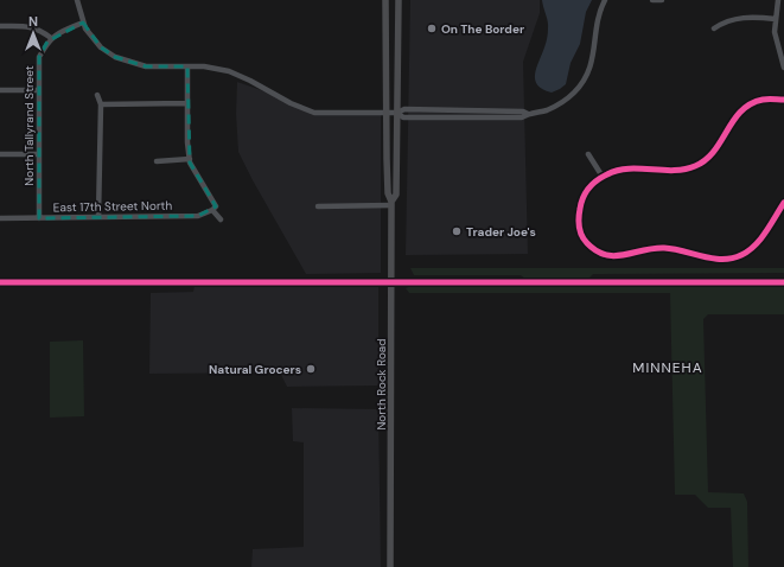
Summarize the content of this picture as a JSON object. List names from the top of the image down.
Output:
{
  "streets": {
    "main road": ["North Rock Road"],
    "street": ["North Tallyrand Street", "East 17th Street North"]
  },
  "crossings": [
    ["North Tallyrand Street", "East 17th Street North"]
  ],
  "districts": ["MINNEHA"],
  "places": ["On The Border", "Trader Joe's", "Natural Grocers"],
  "north": "top"
}
